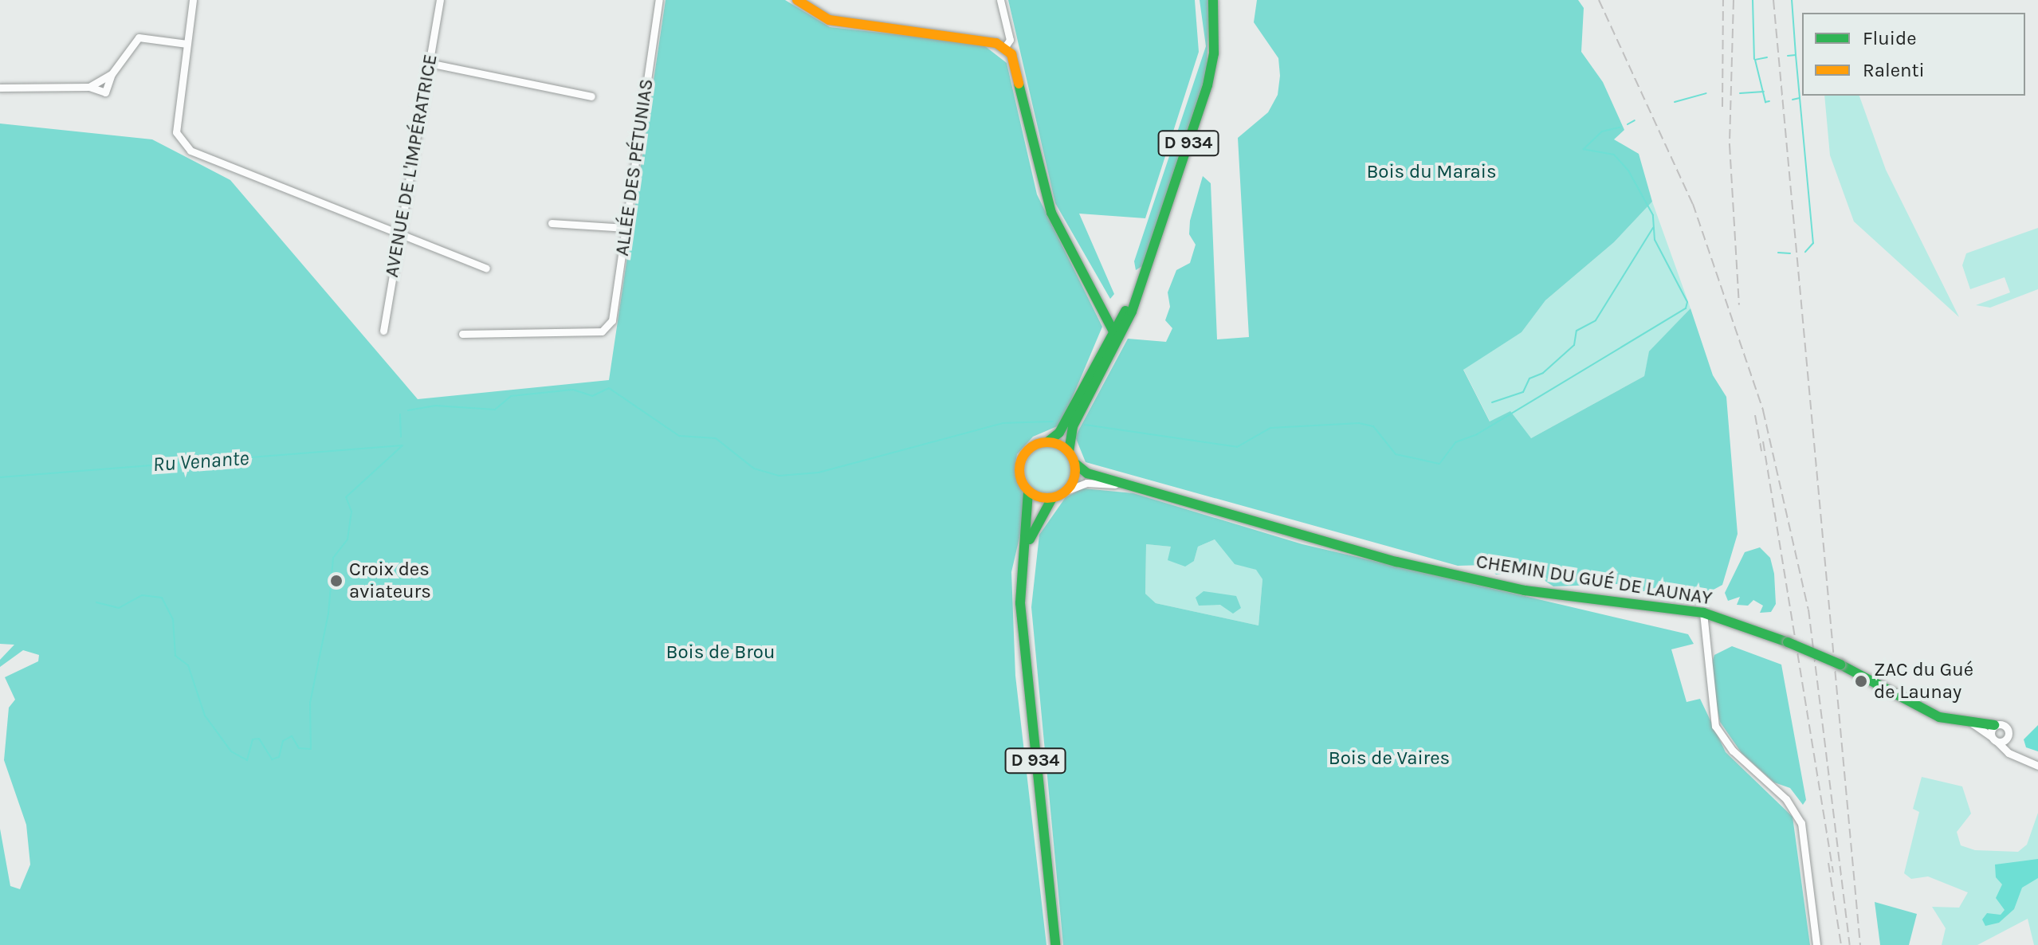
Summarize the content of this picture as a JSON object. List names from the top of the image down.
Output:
{
  "streets": {
    "street": [
      "D 934",
      "AVENUE DE L'IMPÉRATRICE",
      "ALLÉE DES PÉTUNIAS",
      "CHEMIN DU GUÉ DE LAUNAY"
    ]
  },
  "crossings": [
    ["D 934", "CHEMIN DU GUÉ DE LAUNAY"]
  ],
  "water": ["Ru Venante"],
  "parks": ["Bois du Marais", "Bois de Brou", "Bois de Vaires"],
  "places": ["Croix des aviateurs", "ZAC du Gué de Launay"],
  "legend": ["Fluide", "Ralenti"]
}
